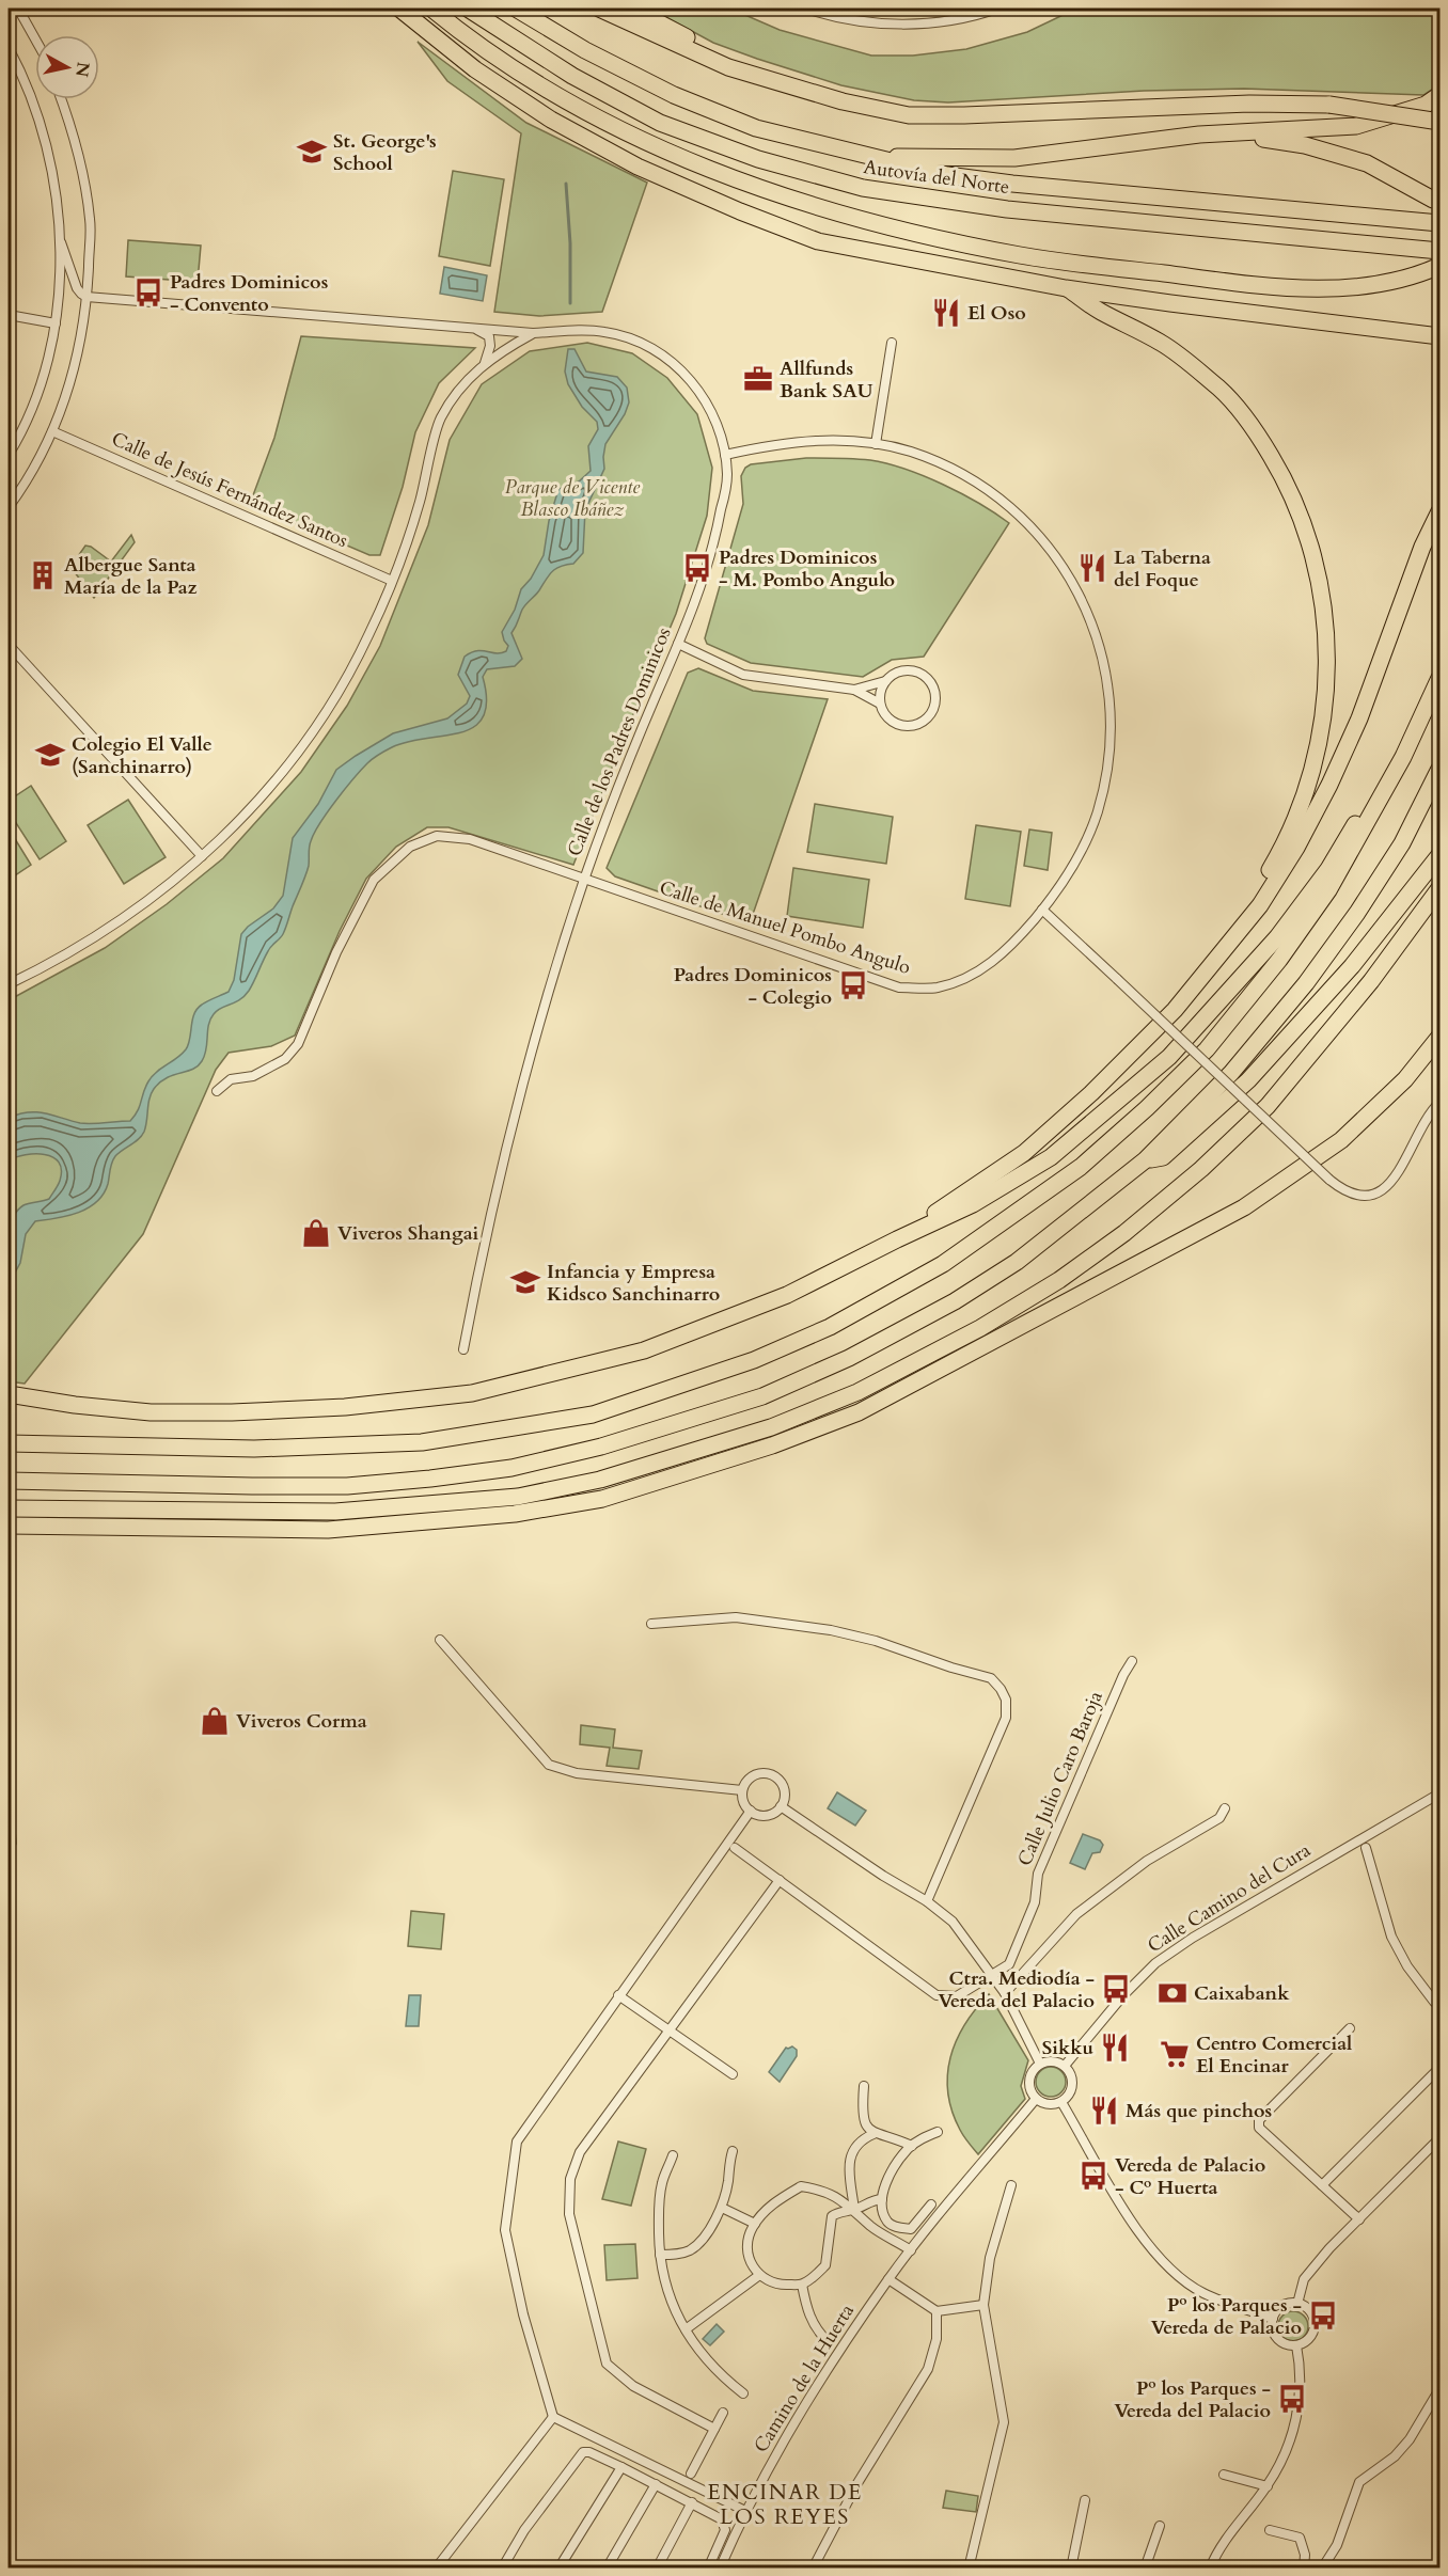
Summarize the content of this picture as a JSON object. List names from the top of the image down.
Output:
{
  "streets": {
    "highway": ["Autovía del Norte"],
    "street": [
      "Calle de Jesús Fernández Santos",
      "Calle de los Padres Dominicos",
      "Calle de Manuel Pombo Angulo",
      "Calle Julio Caro Baroja",
      "Calle Camino del Cura",
      "Camino de la Huerta"
    ]
  },
  "crossings": [
    ["Calle de los Padres Dominicos", "Calle de Manuel Pombo Angulo"],
    ["Calle Camino del Cura", "Camino de la Huerta"]
  ],
  "districts": ["ENCINAR DE LOS REYES"],
  "parks": ["Parque de Vicente Blasco Ibáñez"],
  "places": {
    "school or university": ["St. George's School", "Colegio El Valle (Sanchinarro)", "Infancia y Empresa Kidsco Sanchinarro"],
    "bus stop": [
      "Padres Dominicos - Convento",
      "Padres Dominicos - M. Pombo Angulo",
      "Padres Dominicos - Colegio",
      "Ctra. Mediodía - Vereda del Palacio",
      "Vereda de Palacio - Cº Huerta",
      "Pº los Parques - Vereda de Palacio",
      "Pº los Parques - Vereda del Palacio"
    ],
    "restaurant": [
      "El Oso",
      "La Taberna del Foque",
      "Sikku",
      "Más que pinchos"
    ],
    "office": ["Allfunds Bank SAU"],
    "building": ["Albergue Santa María de la Paz"],
    "shop": ["Viveros Shangai", "Viveros Corma"],
    "bank": ["Caixabank"],
    "supermarket": ["Centro Comercial El Encinar"]
  },
  "north": "right"
}
